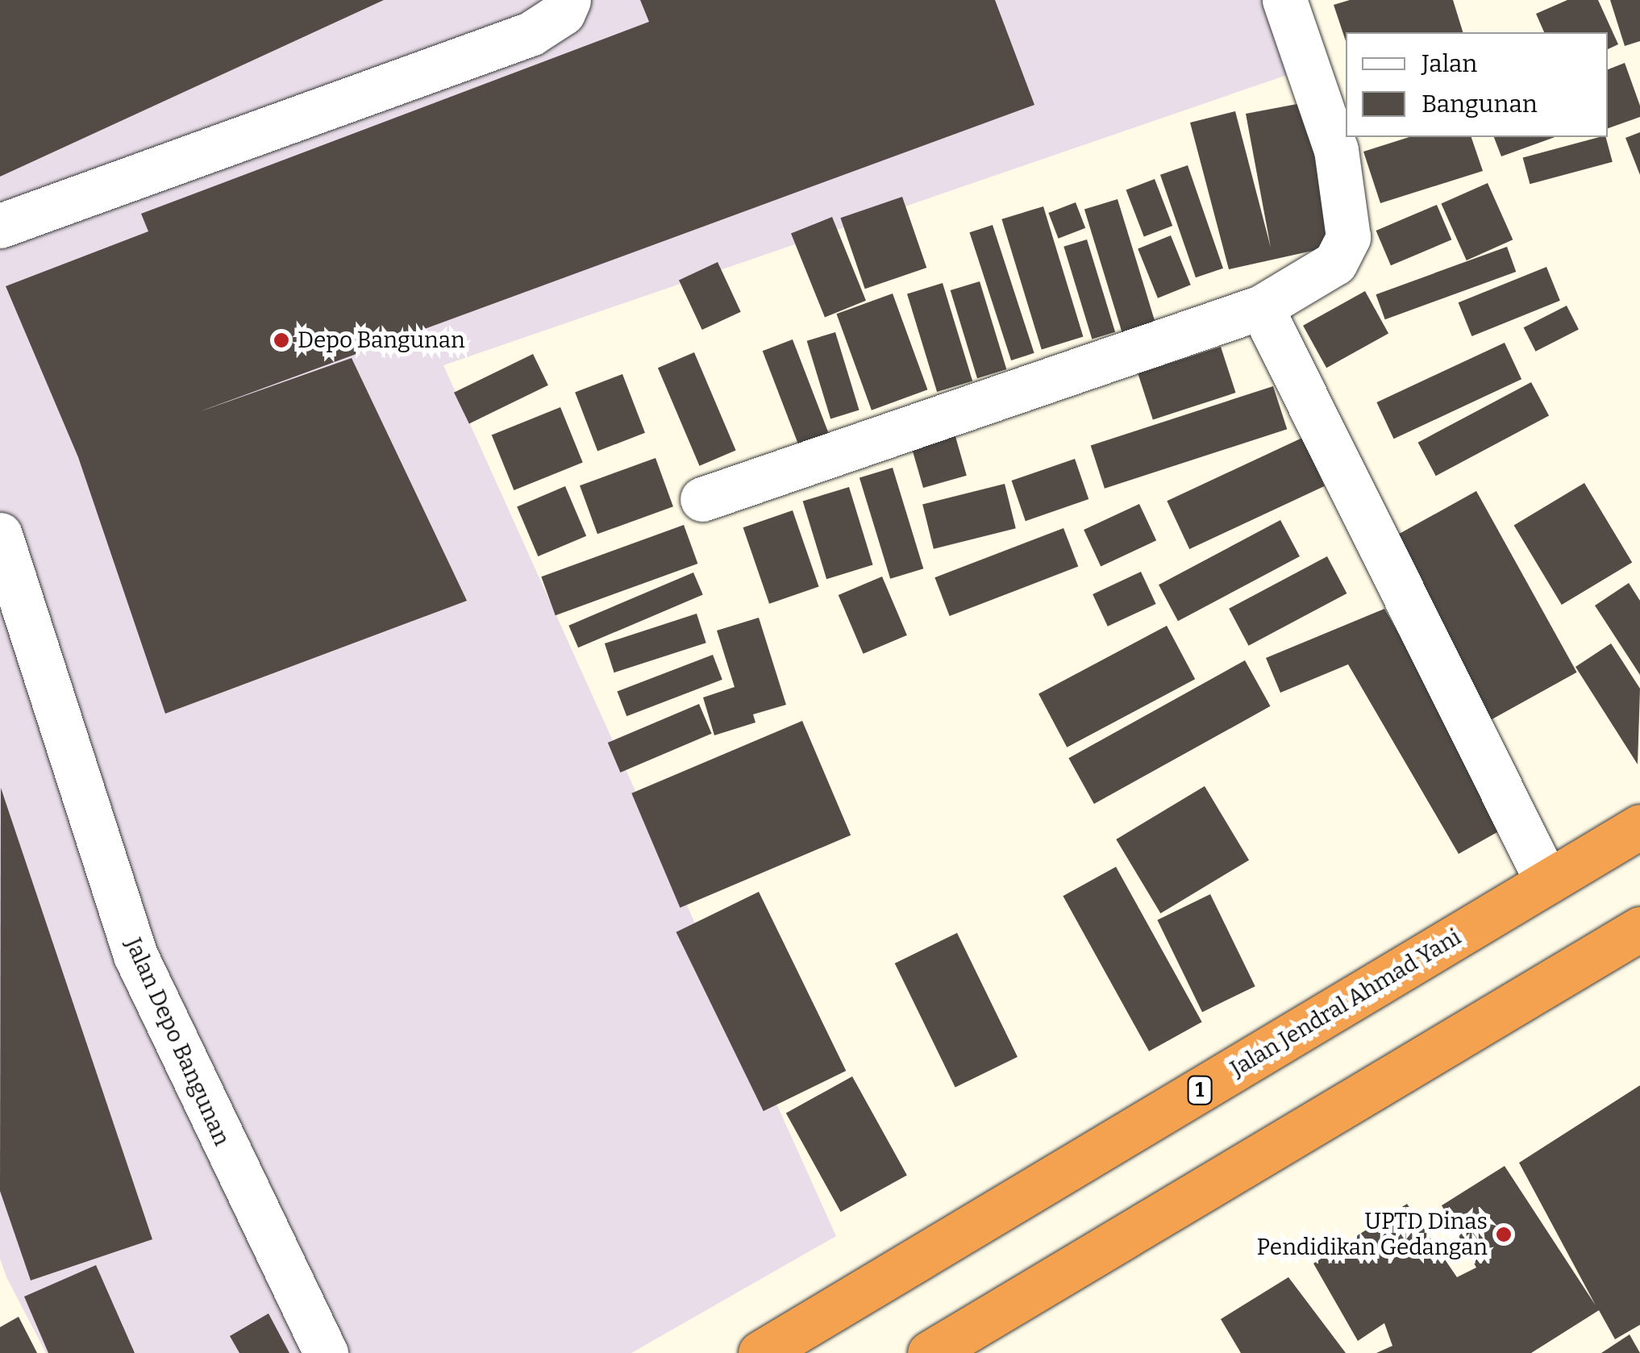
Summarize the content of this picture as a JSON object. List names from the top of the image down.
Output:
{
  "streets": {
    "highway": ["Jalan Jendral Ahmad Yani", "1"],
    "street": ["Jalan Depo Bangunan"]
  },
  "places": ["Depo Bangunan", "UPTD Dinas Pendidikan Gedangan"],
  "legend": ["Jalan", "Bangunan"]
}
